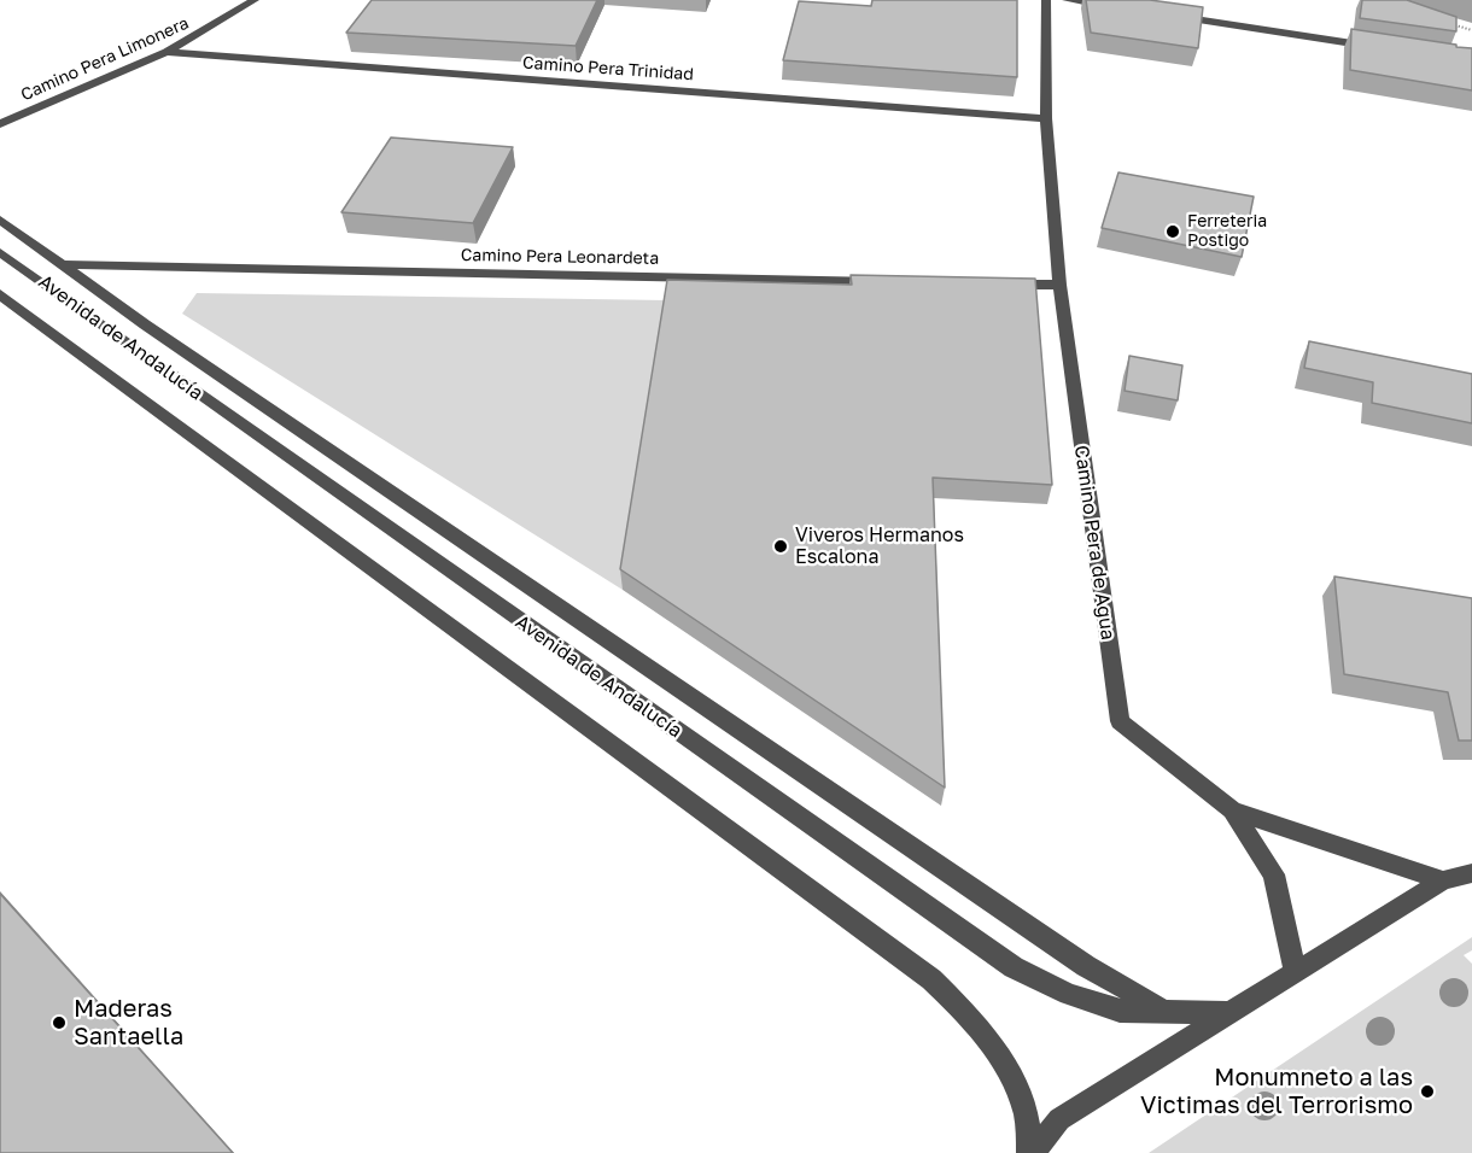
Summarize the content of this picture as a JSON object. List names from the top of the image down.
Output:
{
  "streets": {
    "street": [
      "Camino Pera Limonera",
      "Camino Pera Trinidad",
      "Camino Pera Leonardeta",
      "Avenida de Andalucía",
      "Camino Pera de Agua"
    ]
  },
  "crossings": [
    ["Camino Pera Limonera", "Camino Pera Trinidad"],
    ["Camino Pera Trinidad", "Camino Pera de Agua"]
  ],
  "places": [
    "Ferreteria Postigo",
    "Viveros Hermanos Escalona",
    "Maderas Santaella",
    "Monumneto a las Victimas del Terrorismo"
  ]
}
